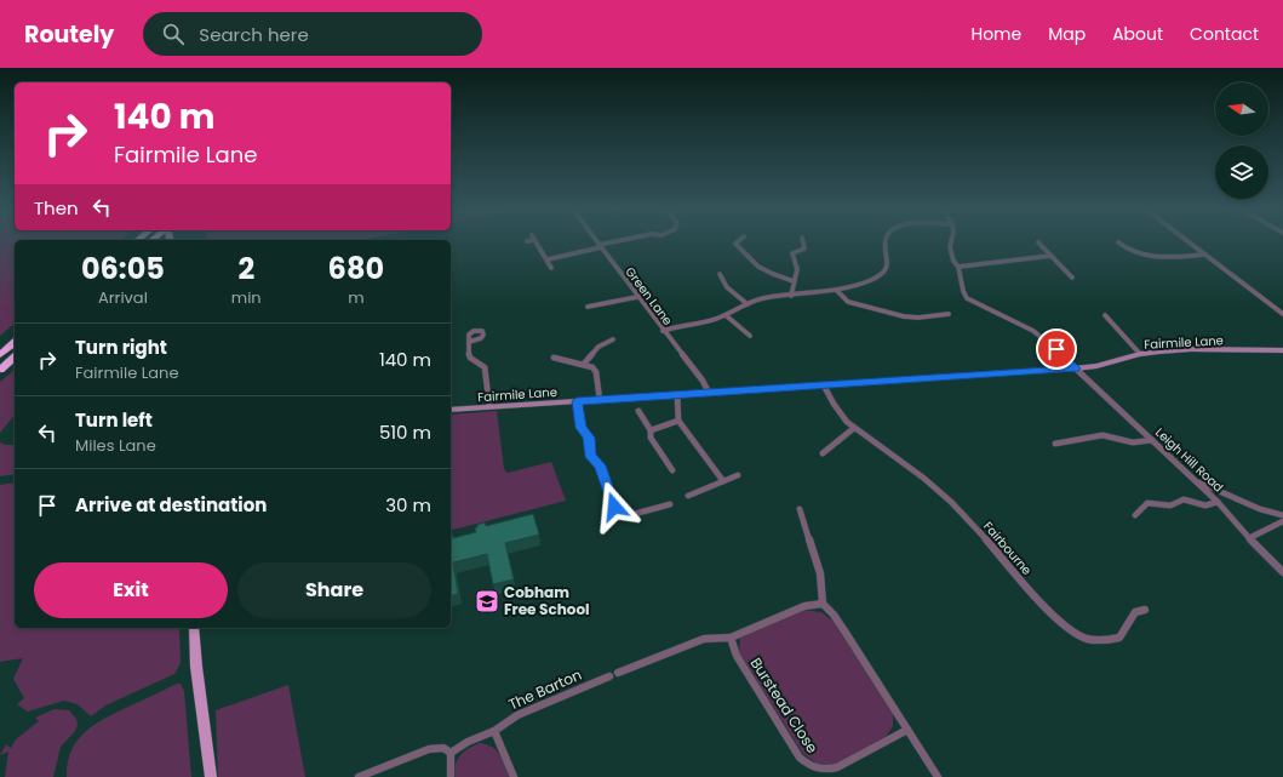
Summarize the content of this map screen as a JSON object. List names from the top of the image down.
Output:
{
  "streets": {
    "street": [
      "Green Lane",
      "Fairmile Lane",
      "Leigh Hill Road",
      "Fairbourne",
      "The Barton",
      "Burstead Close"
    ]
  },
  "crossings": [
    ["Green Lane", "Fairmile Lane"],
    ["Fairmile Lane", "Leigh Hill Road"],
    ["Fairmile Lane", "Fairbourne"]
  ],
  "places": {
    "school or university": ["Cobham Free School"]
  },
  "north": "left",
  "page": {
    "header": "Routely",
    "search": "Search here",
    "nav": [
      "Home",
      "Map",
      "About",
      "Contact"
    ],
    "turn": ["140 m", "Fairmile Lane"],
    "then": "Then",
    "eta": [
      "06:05",
      "Arrival",
      "2",
      "min",
      "680",
      "m"
    ],
    "list": [
      {
        "name": "Turn right",
        "note": "Fairmile Lane",
        "value": "140 m"
      },
      {
        "name": "Turn left",
        "note": "Miles Lane",
        "value": "510 m"
      },
      {
        "name": "Arrive at destination",
        "value": "30 m"
      }
    ],
    "buttons": ["Exit", "Share"]
  }
}
